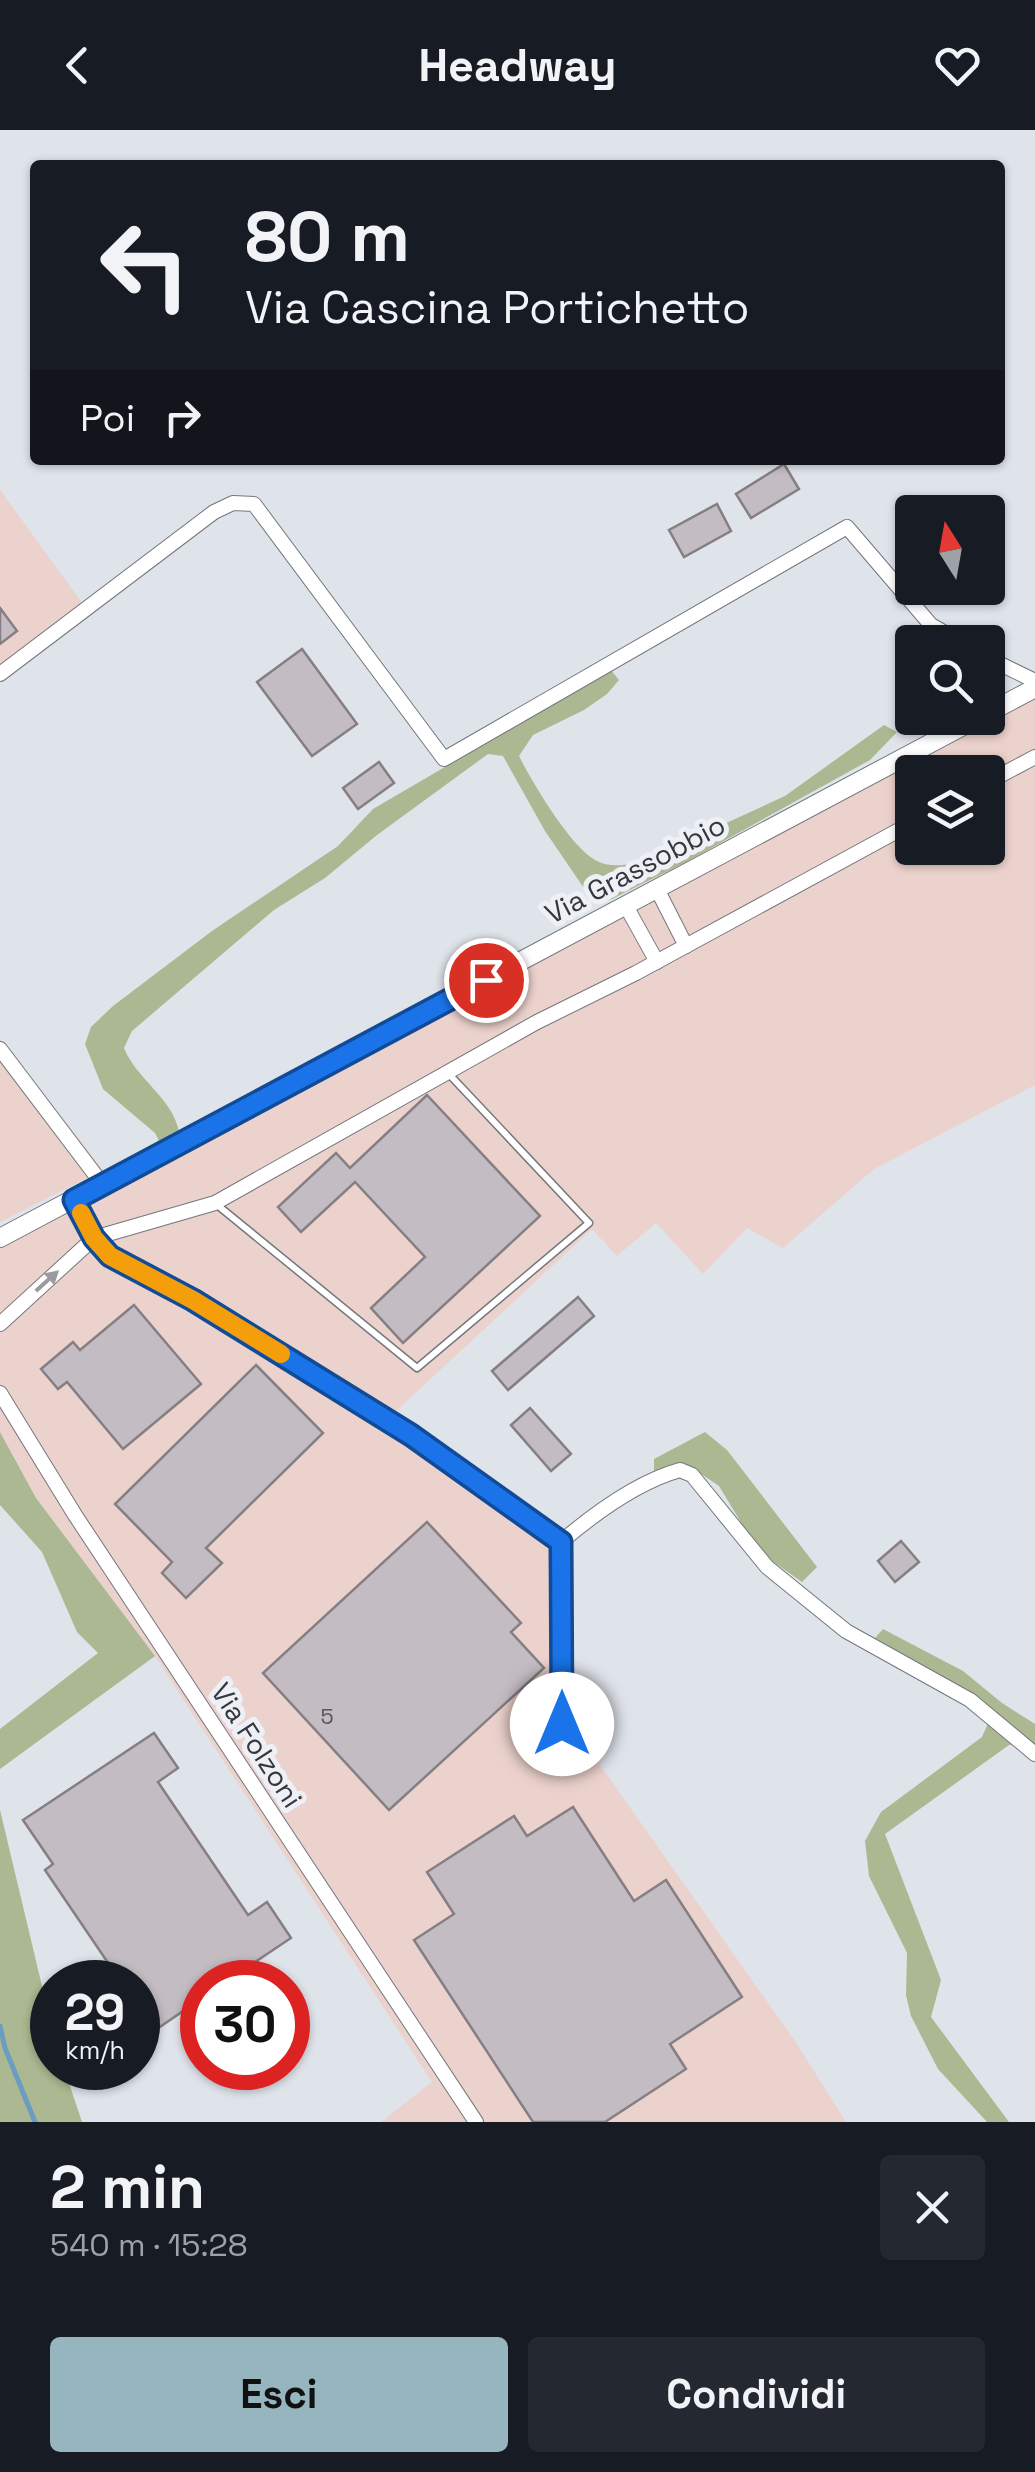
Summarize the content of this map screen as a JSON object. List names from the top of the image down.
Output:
{
  "streets": {
    "street": ["Via Grassobbio", "Via Folzoni"]
  },
  "house_numbers": ["5"],
  "north": "top",
  "page": {
    "header": "Headway",
    "turn": ["80 m", "Via Cascina Portichetto"],
    "then": "Poi",
    "speed": "29 km/h",
    "limit": "30",
    "heading": ["2 min", "540 m · 15:28"],
    "buttons": ["Esci", "Condividi"]
  }
}
